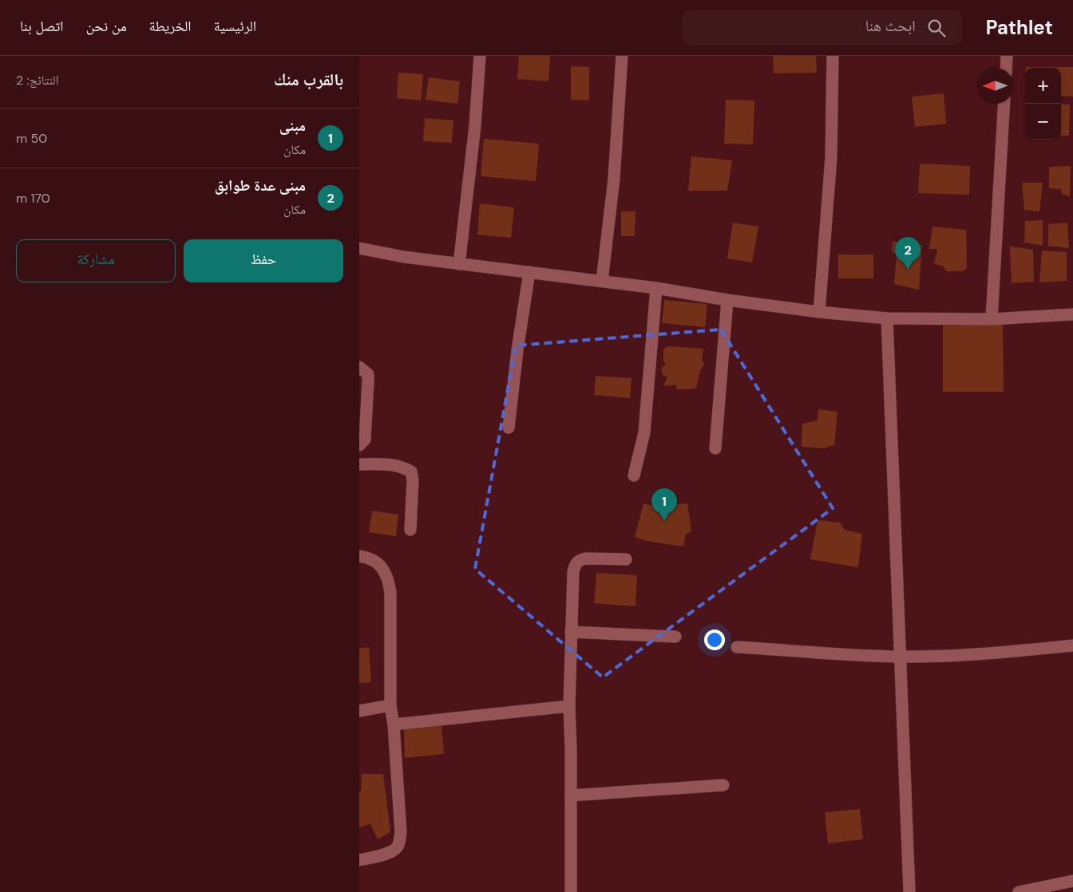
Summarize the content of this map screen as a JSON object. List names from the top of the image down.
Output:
{
  "north": "left",
  "page": {
    "header": "Pathlet",
    "search": "ابحث هنا",
    "nav": [
      "الرئيسية",
      "الخريطة",
      "من نحن",
      "اتصل بنا"
    ],
    "heading": ["بالقرب منك", "النتائج: 2"],
    "map_buttons": ["+", "−"],
    "list": [
      {
        "mark": "1",
        "name": "مبنى",
        "note": "مكان",
        "value": "50 m"
      },
      {
        "mark": "2",
        "name": "مبنى عدة طوابق",
        "note": "مكان",
        "value": "170 m"
      }
    ],
    "buttons": ["حفظ", "مشاركة"],
    "pins": ["2", "1"]
  }
}
